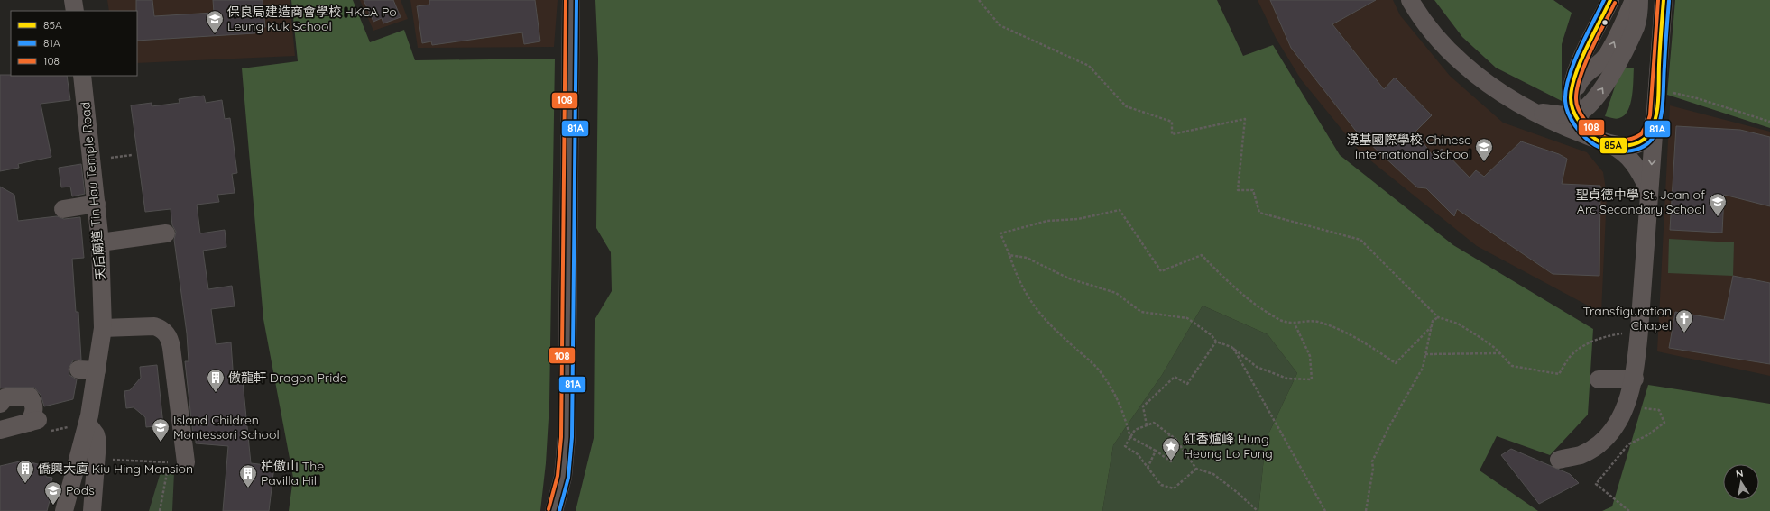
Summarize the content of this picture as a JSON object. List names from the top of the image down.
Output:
{
  "streets": {
    "street": ["天后廟道 Tin Hau Temple Road"]
  },
  "places": {
    "school or university": [
      "保良局建造商會學校 HKCA Po Leung Kuk School",
      "漢基國際學校 Chinese International School",
      "聖貞德中學 St. Joan of Arc Secondary School",
      "Island Children Montessori School",
      "Pods"
    ],
    "church": ["Transfiguration Chapel"],
    "building": ["傲龍軒 Dragon Pride", "僑興大廈 Kiu Hing Mansion", "柏傲山 The Pavilla Hill"],
    "place": ["紅香爐峰 Hung Heung Lo Fung"]
  },
  "lines": ["transit line 85A", "transit line 81A", "transit line 108"],
  "legend": ["85A", "81A", "108"],
  "north": "top"
}
